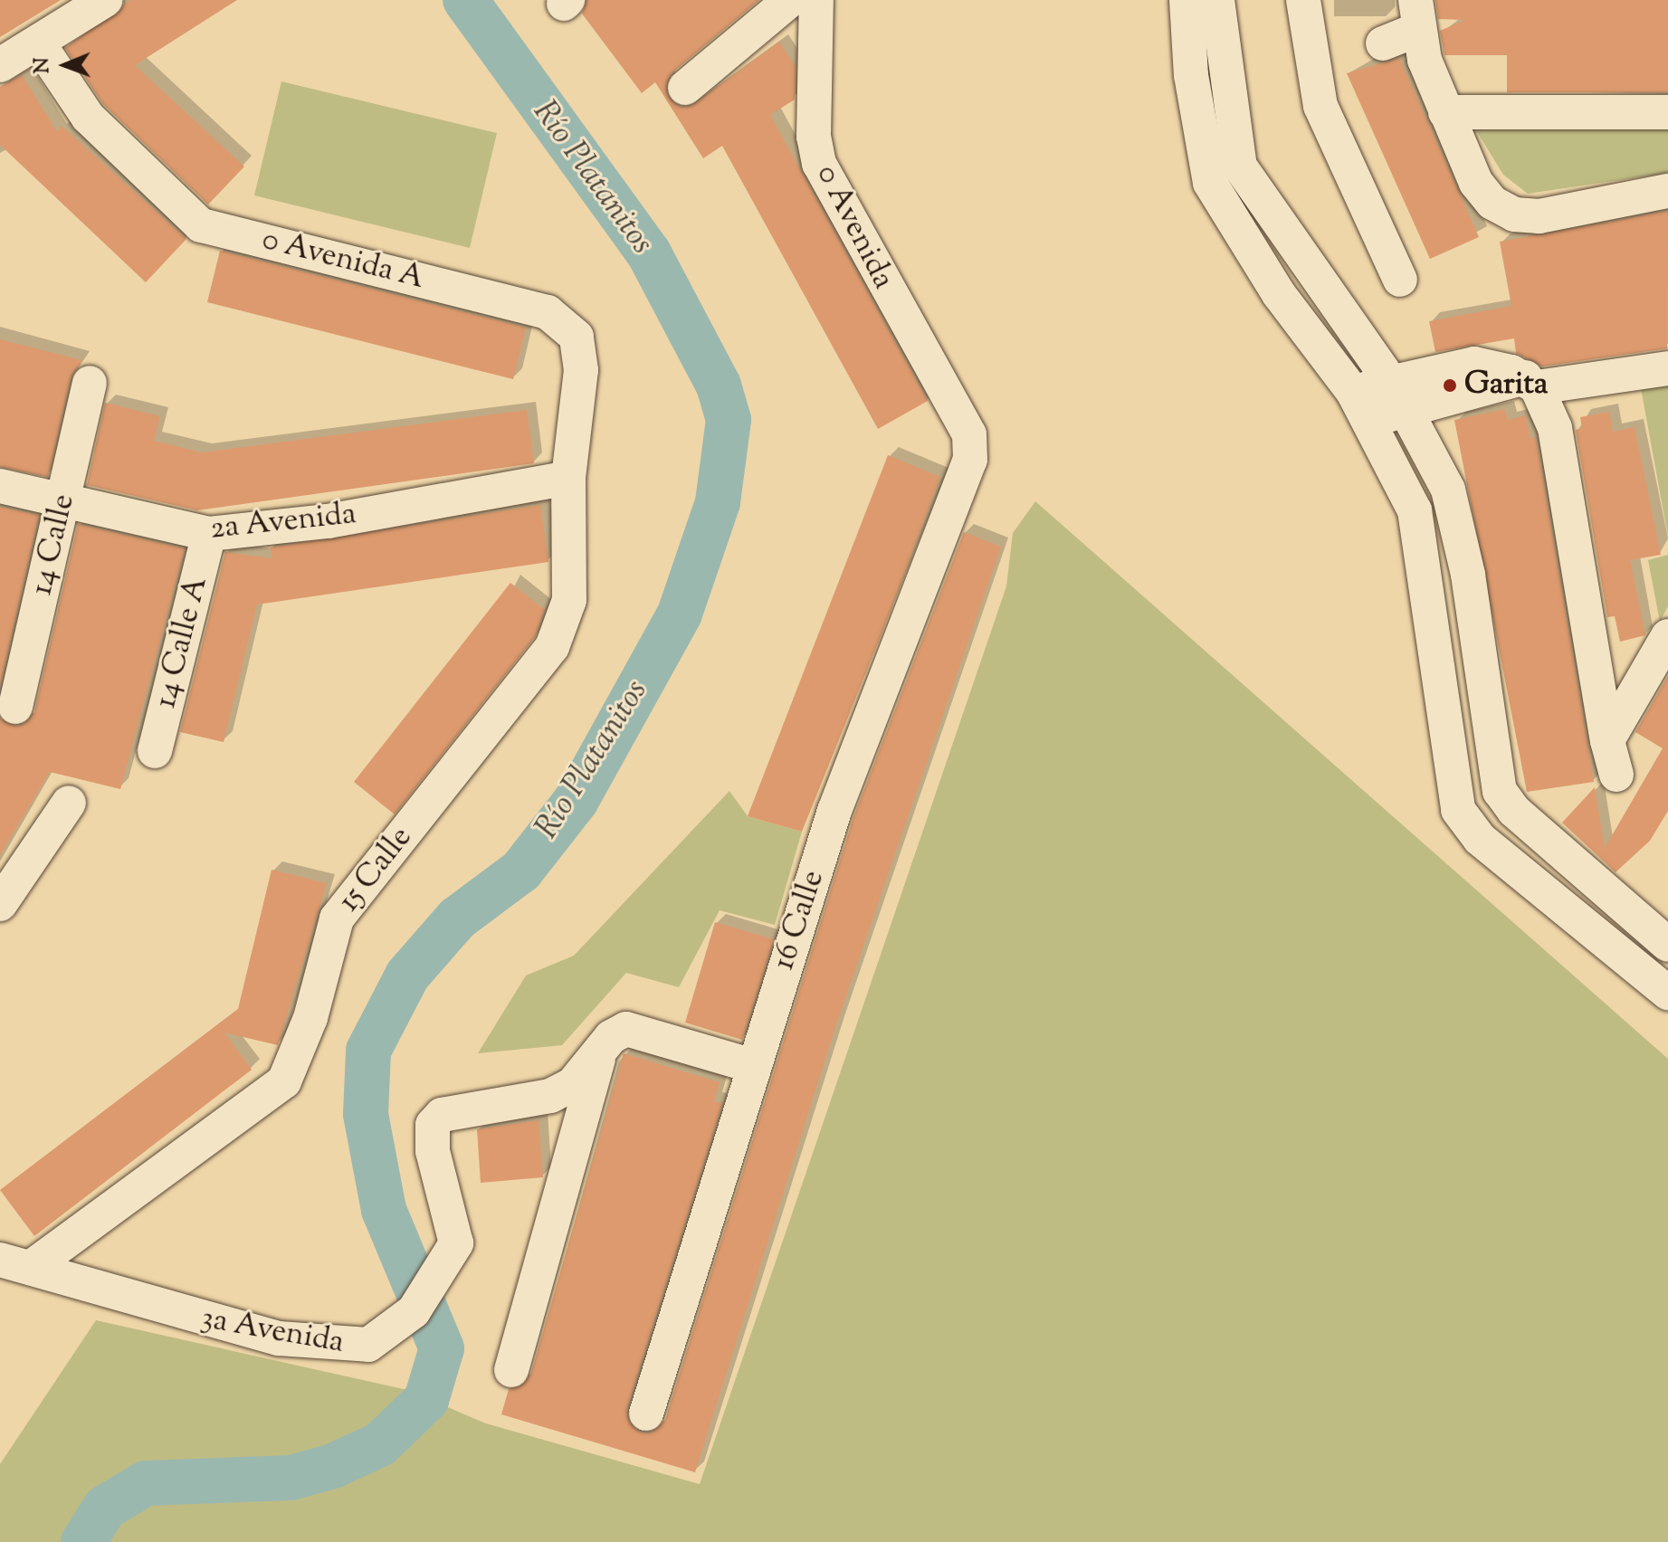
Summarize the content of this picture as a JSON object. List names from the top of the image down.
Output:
{
  "streets": {
    "street": [
      "0 Avenida",
      "0 Avenida A",
      "2a Avenida",
      "14 Calle",
      "14 Calle A",
      "15 Calle",
      "16 Calle",
      "3a Avenida"
    ]
  },
  "crossings": [
    ["0 Avenida", "16 Calle"],
    ["0 Avenida A", "2a Avenida"],
    ["0 Avenida A", "15 Calle"],
    ["2a Avenida", "14 Calle"],
    ["2a Avenida", "14 Calle A"],
    ["2a Avenida", "15 Calle"],
    ["15 Calle", "3a Avenida"],
    ["16 Calle", "3a Avenida"]
  ],
  "water": ["Río Platanitos"],
  "places": ["Garita"],
  "north": "left"
}
